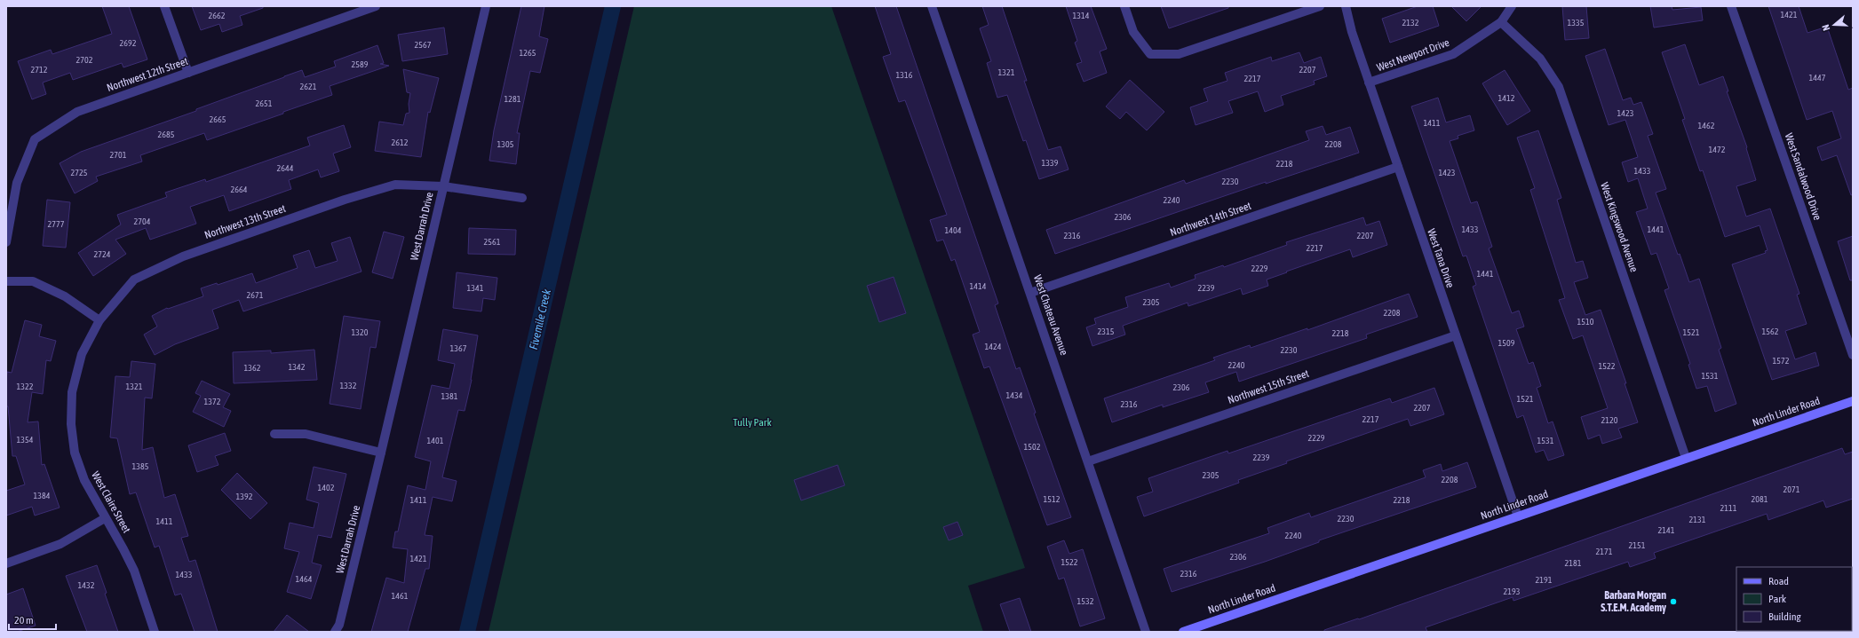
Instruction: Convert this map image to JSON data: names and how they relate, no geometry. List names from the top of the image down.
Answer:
{
  "streets": {
    "main road": ["North Linder Road"],
    "street": [
      "West Newport Drive",
      "Northwest 12th Street",
      "West Sandalwood Drive",
      "Northwest 14th Street",
      "Northwest 13th Street",
      "West Darrah Drive",
      "West Kingswood Avenue",
      "West Tana Drive",
      "West Chateau Avenue",
      "Northwest 15th Street",
      "West Claire Street"
    ]
  },
  "crossings": [
    ["West Newport Drive", "West Kingswood Avenue"],
    ["West Newport Drive", "West Tana Drive"],
    ["Northwest 14th Street", "West Tana Drive"],
    ["Northwest 14th Street", "West Chateau Avenue"],
    ["Northwest 13th Street", "West Darrah Drive"],
    ["Northwest 13th Street", "West Claire Street"],
    ["West Kingswood Avenue", "North Linder Road"],
    ["West Tana Drive", "Northwest 15th Street"],
    ["West Tana Drive", "North Linder Road"],
    ["West Chateau Avenue", "Northwest 15th Street"]
  ],
  "water": ["Fivemile Creek"],
  "parks": ["Tully Park"],
  "places": ["Barbara Morgan S.T.E.M. Academy"],
  "house_numbers": [
    "1421",
    "2662",
    "1314",
    "2132",
    "1335",
    "2692",
    "2567",
    "1265",
    "2702",
    "2589",
    "2712",
    "2207",
    "1321",
    "1316",
    "1447",
    "2217",
    "2621",
    "1412",
    "1281",
    "2651",
    "1423",
    "2665",
    "1411",
    "1462",
    "2685",
    "2612",
    "1305",
    "2208",
    "1472",
    "2701",
    "1339",
    "2218",
    "2644",
    "1433",
    "2725",
    "1423",
    "2230",
    "2664",
    "2240",
    "2306",
    "2704",
    "2777",
    "1433",
    "1441",
    "1404",
    "2316",
    "2207",
    "2561",
    "2217",
    "2724",
    "2229",
    "1441",
    "1414",
    "1341",
    "2239",
    "2671",
    "2305",
    "2208",
    "1510",
    "2315",
    "1562",
    "1320",
    "1521",
    "2218",
    "1509",
    "1424",
    "1367",
    "2230",
    "1572",
    "2240",
    "1522",
    "1342",
    "1362",
    "1531",
    "1332",
    "1322",
    "1321",
    "2306",
    "1434",
    "1381",
    "1521",
    "1372",
    "2316",
    "2207",
    "2217",
    "2120",
    "2229",
    "1354",
    "1401",
    "1531",
    "1502",
    "2239",
    "1385",
    "2305",
    "2208",
    "1402",
    "2071",
    "1384",
    "1392",
    "1512",
    "2081",
    "1411",
    "2218",
    "2111",
    "2230",
    "2131",
    "1411",
    "2141",
    "2240",
    "2151",
    "2171",
    "2306",
    "1421",
    "1522",
    "2181",
    "2316",
    "1433",
    "1464",
    "2191",
    "1432",
    "2193",
    "1461",
    "1532"
  ],
  "legend": ["Road", "Park", "Building"],
  "scale_bar": "20 m",
  "north": "left"
}
